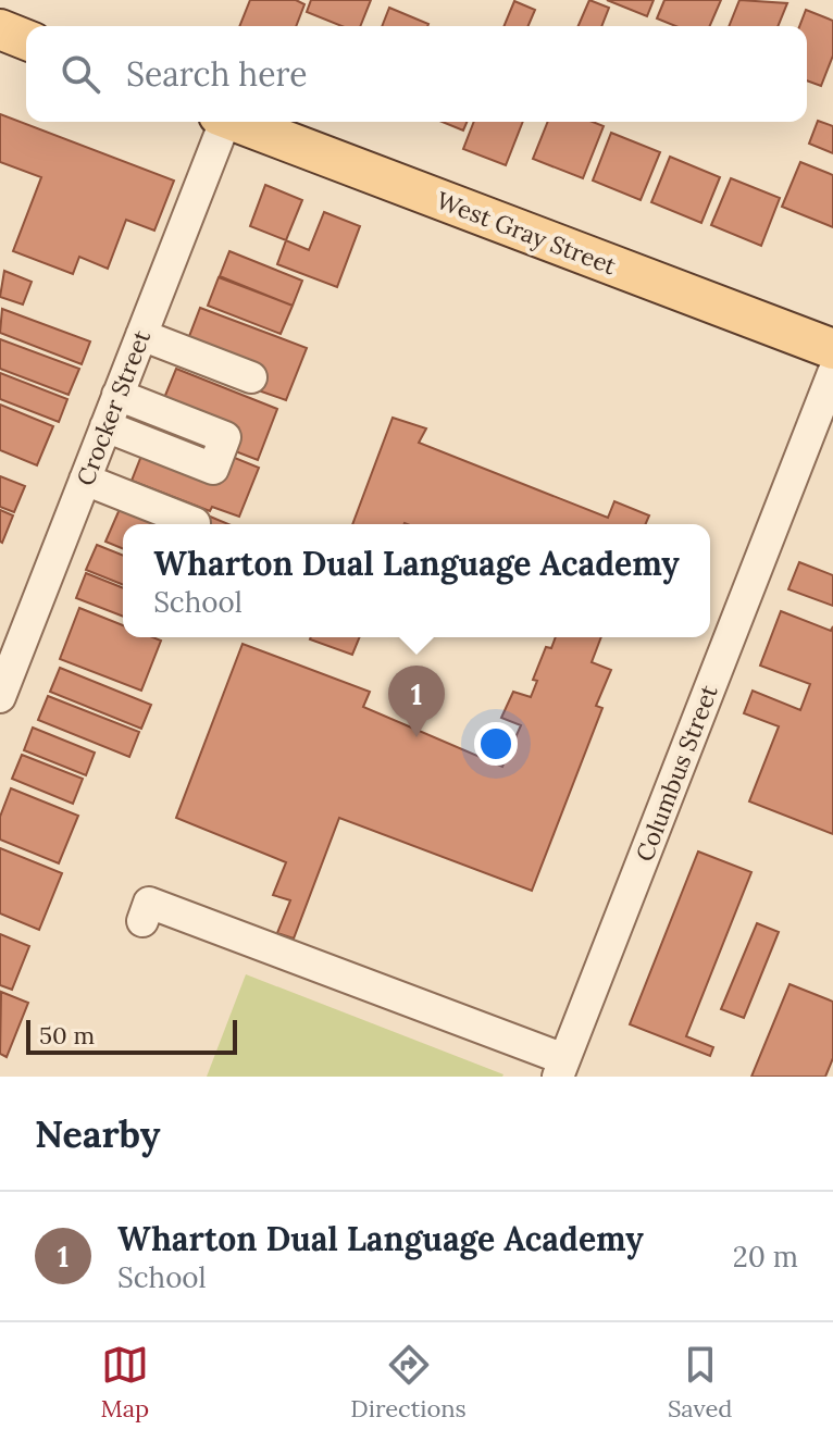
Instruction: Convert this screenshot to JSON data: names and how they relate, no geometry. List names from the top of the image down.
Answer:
{
  "streets": {
    "main road": ["West Gray Street"],
    "street": ["Crocker Street", "Columbus Street"]
  },
  "scale_bar": "50 m",
  "page": {
    "search": "Search here",
    "popup": ["Wharton Dual Language Academy", "School"],
    "pins": "1",
    "scale": "50 m",
    "heading": "Nearby",
    "list": [
      {
        "mark": "1",
        "name": "Wharton Dual Language Academy",
        "note": "School",
        "value": "20 m"
      }
    ],
    "nav": ["Map", "Directions", "Saved"]
  }
}
